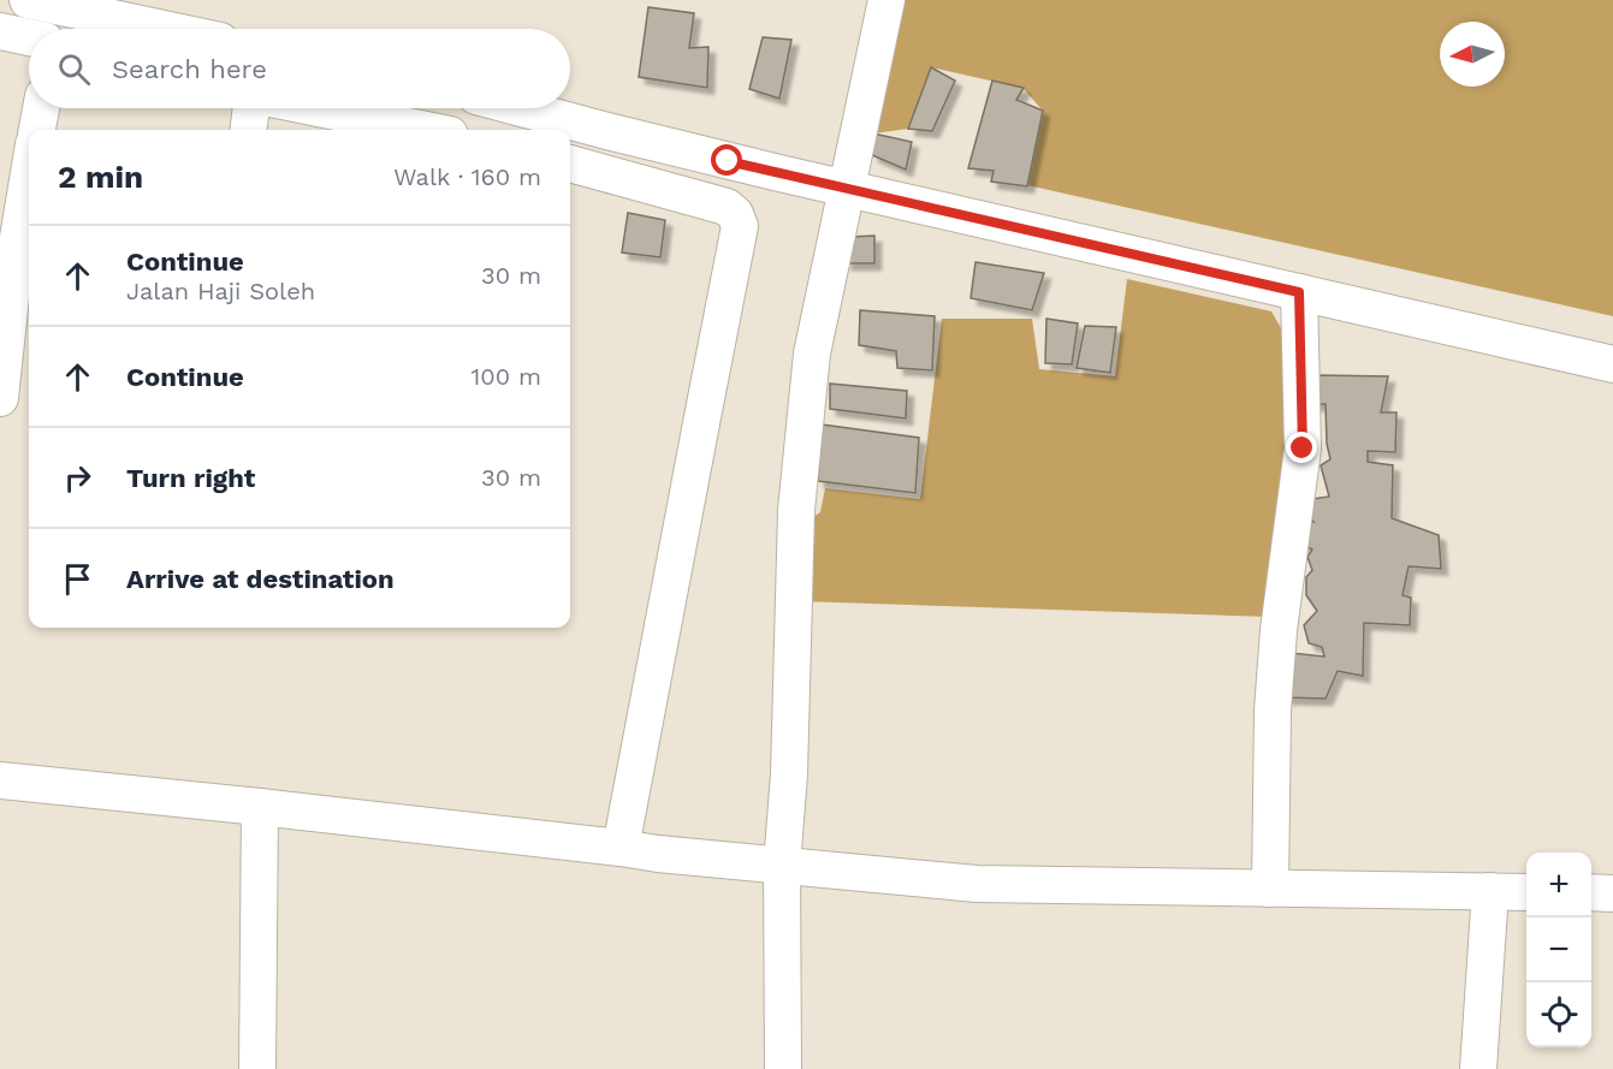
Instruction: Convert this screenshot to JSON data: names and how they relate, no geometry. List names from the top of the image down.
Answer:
{
  "north": "left",
  "page": {
    "search": "Search here",
    "heading": ["2 min", "Walk · 160 m"],
    "list": [
      ["Continue", "Jalan Haji Soleh", "30 m"],
      ["Continue", "100 m"],
      ["Turn right", "30 m"],
      "Arrive at destination"
    ],
    "map_buttons": ["+", "−"]
  }
}
